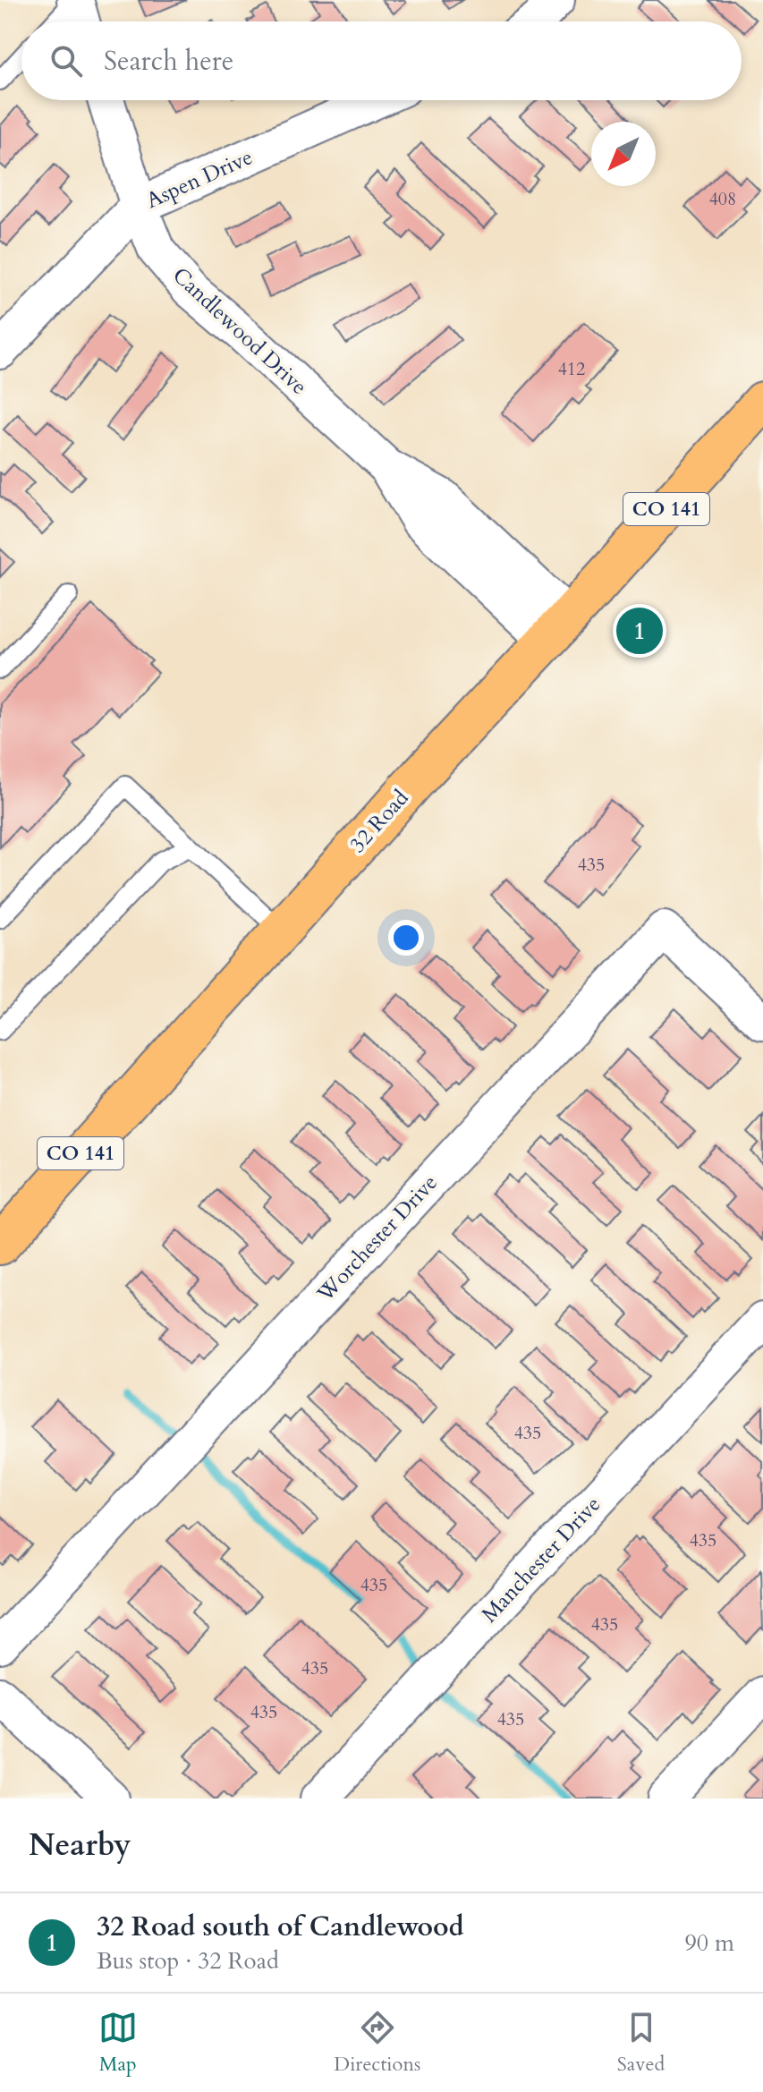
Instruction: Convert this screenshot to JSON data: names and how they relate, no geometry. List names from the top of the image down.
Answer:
{
  "streets": {
    "main road": ["CO 141", "32 Road"],
    "street": [
      "Aspen Drive",
      "Candlewood Drive",
      "Worchester Drive",
      "Manchester Drive"
    ]
  },
  "crossings": [
    ["Aspen Drive", "Candlewood Drive"],
    ["Candlewood Drive", "32 Road"]
  ],
  "house_numbers": [
    "408",
    "412",
    "435",
    "435",
    "435",
    "435",
    "435",
    "435",
    "435",
    "435"
  ],
  "north": "bottom left",
  "page": {
    "search": "Search here",
    "pins": "1",
    "heading": "Nearby",
    "list": [
      {
        "mark": "1",
        "name": "32 Road south of Candlewood",
        "note": "Bus stop · 32 Road",
        "value": "90 m"
      }
    ],
    "nav": ["Map", "Directions", "Saved"]
  }
}
